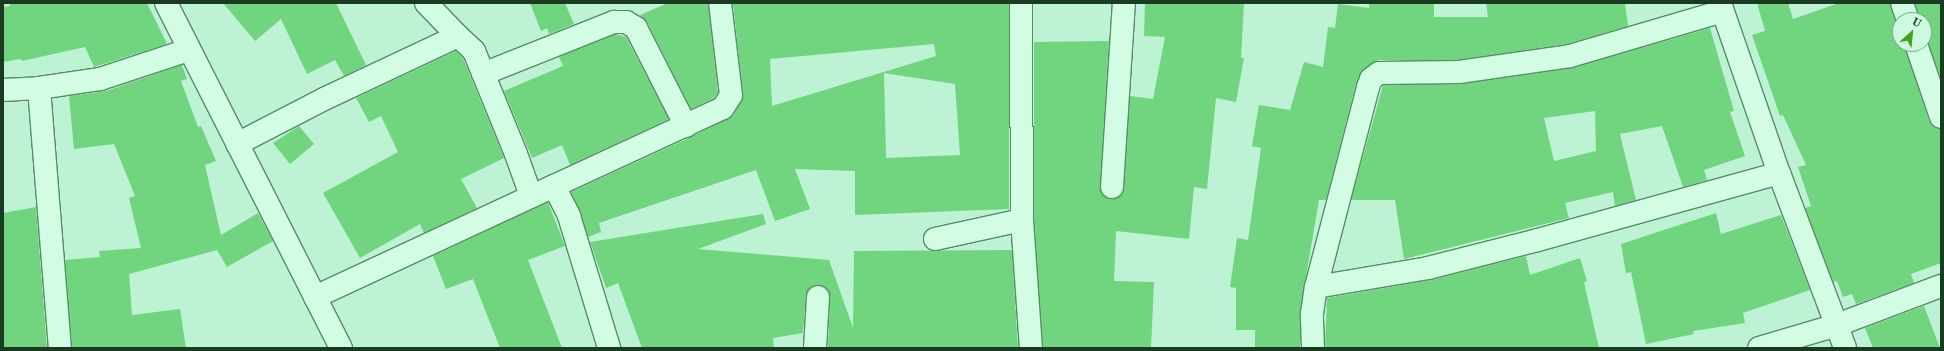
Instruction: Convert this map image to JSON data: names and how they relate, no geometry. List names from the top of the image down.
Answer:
{
  "north": "top right"
}
